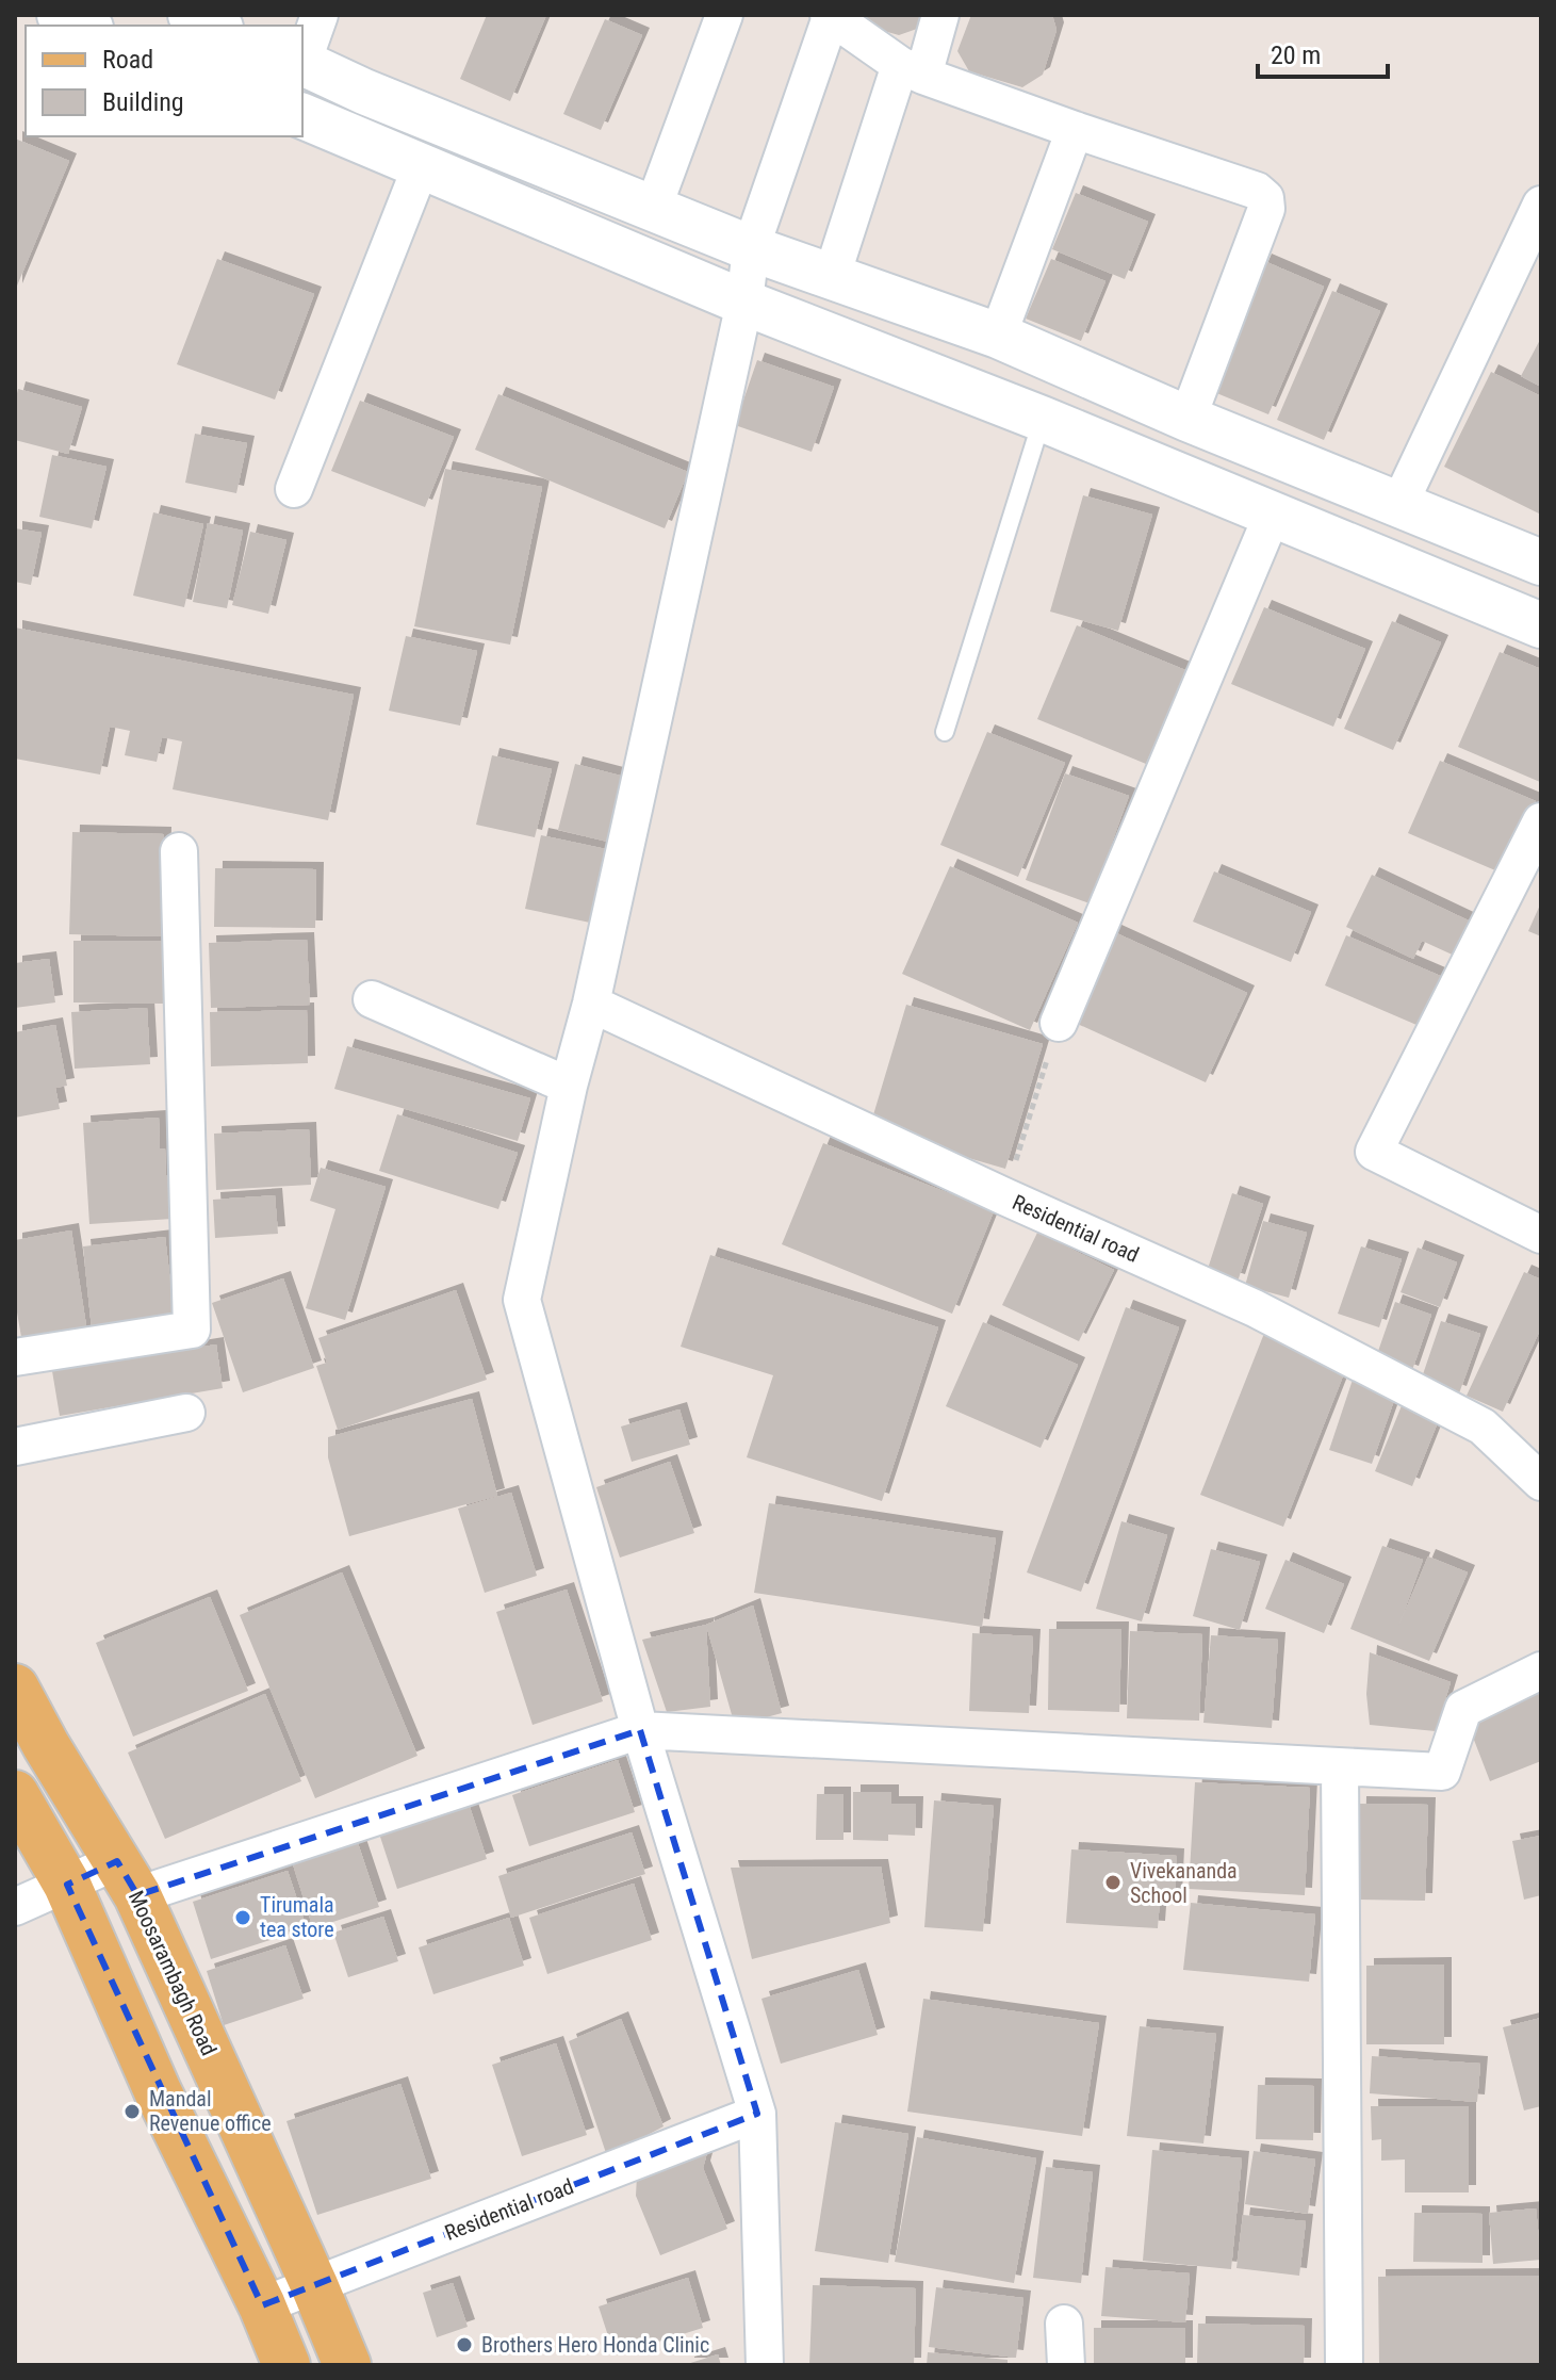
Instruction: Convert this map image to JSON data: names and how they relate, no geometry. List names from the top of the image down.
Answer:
{
  "streets": {
    "main road": ["Moosarambagh Road"],
    "street": ["Residential road"]
  },
  "crossings": [
    ["Residential road", "Moosarambagh Road"]
  ],
  "places": [
    "Vivekananda School",
    "Tirumala tea store",
    "Mandal Revenue office",
    "Brothers Hero Honda Clinic"
  ],
  "legend": ["Road", "Building"],
  "scale_bar": "20 m"
}
